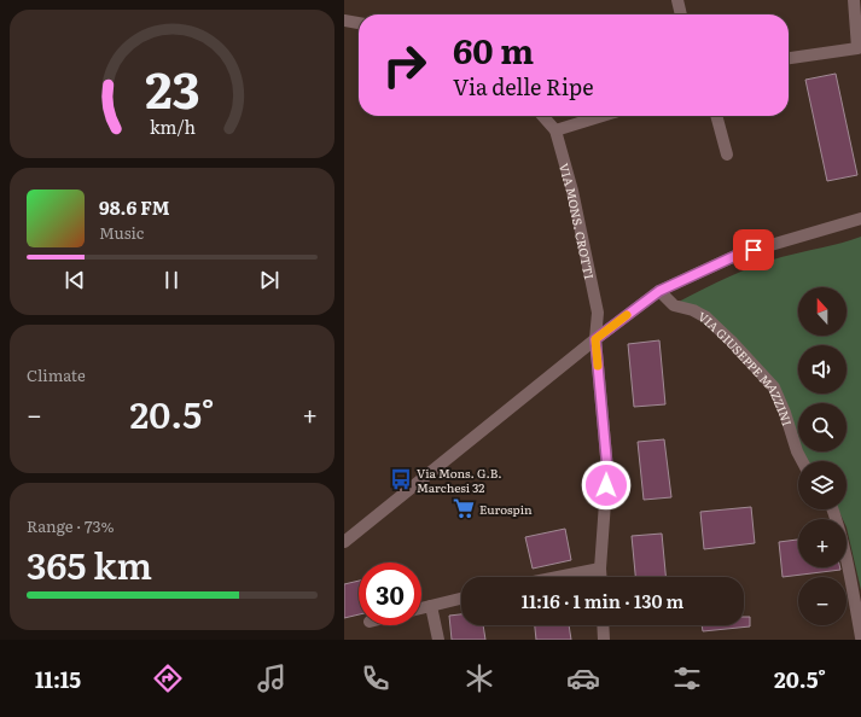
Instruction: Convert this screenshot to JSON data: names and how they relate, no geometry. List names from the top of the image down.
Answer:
{
  "streets": {
    "street": ["VIA MONS. CROTTI", "VIA GIUSEPPE MAZZINI"]
  },
  "places": {
    "bus stop": ["Via Mons. G.B. Marchesi 32"],
    "supermarket": ["Eurospin"]
  },
  "north": "top",
  "page": {
    "turn": ["60 m", "Via delle Ripe"],
    "song": ["98.6 FM", "Music"],
    "map_buttons": ["+", "−"],
    "tile": [
      "Climate",
      ["Range · 73%", "365 km"]
    ],
    "heat": ["−", "20.5°", "+"],
    "limit": "30",
    "trip": "11:16 · 1 min · 130 m",
    "tabs": ["11:15", "20.5°"],
    "gauge": ["23", "km/h"]
  }
}
